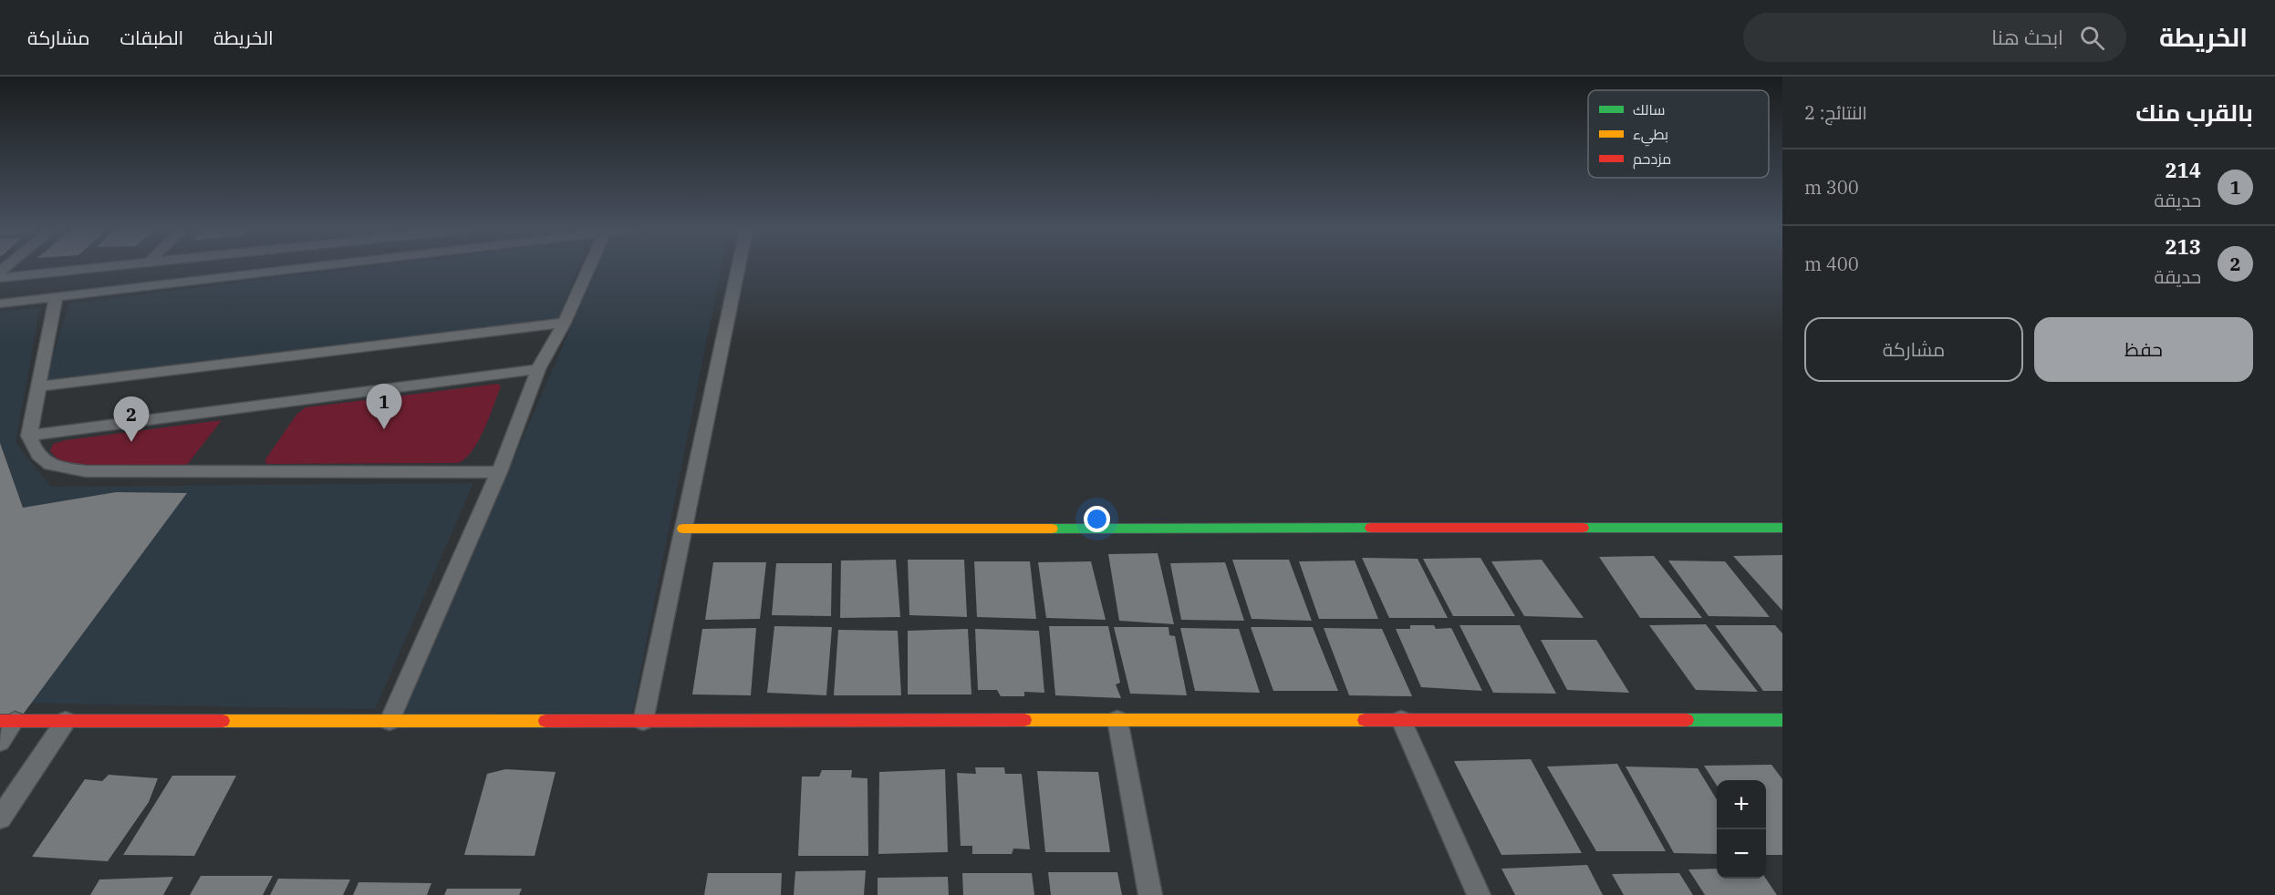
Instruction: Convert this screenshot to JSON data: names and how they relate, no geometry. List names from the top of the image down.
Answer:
{
  "legend": ["سالك", "بطيء", "مزدحم"],
  "page": {
    "header": "الخريطة",
    "search": "ابحث هنا",
    "nav": ["الخريطة", "الطبقات", "مشاركة"],
    "heading": ["بالقرب منك", "النتائج: 2"],
    "list": [
      {
        "mark": "1",
        "name": "214",
        "note": "حديقة",
        "value": "300 m"
      },
      {
        "mark": "2",
        "name": "213",
        "note": "حديقة",
        "value": "400 m"
      }
    ],
    "buttons": ["حفظ", "مشاركة"],
    "pins": ["1", "2"],
    "map_buttons": ["+", "−"]
  }
}
